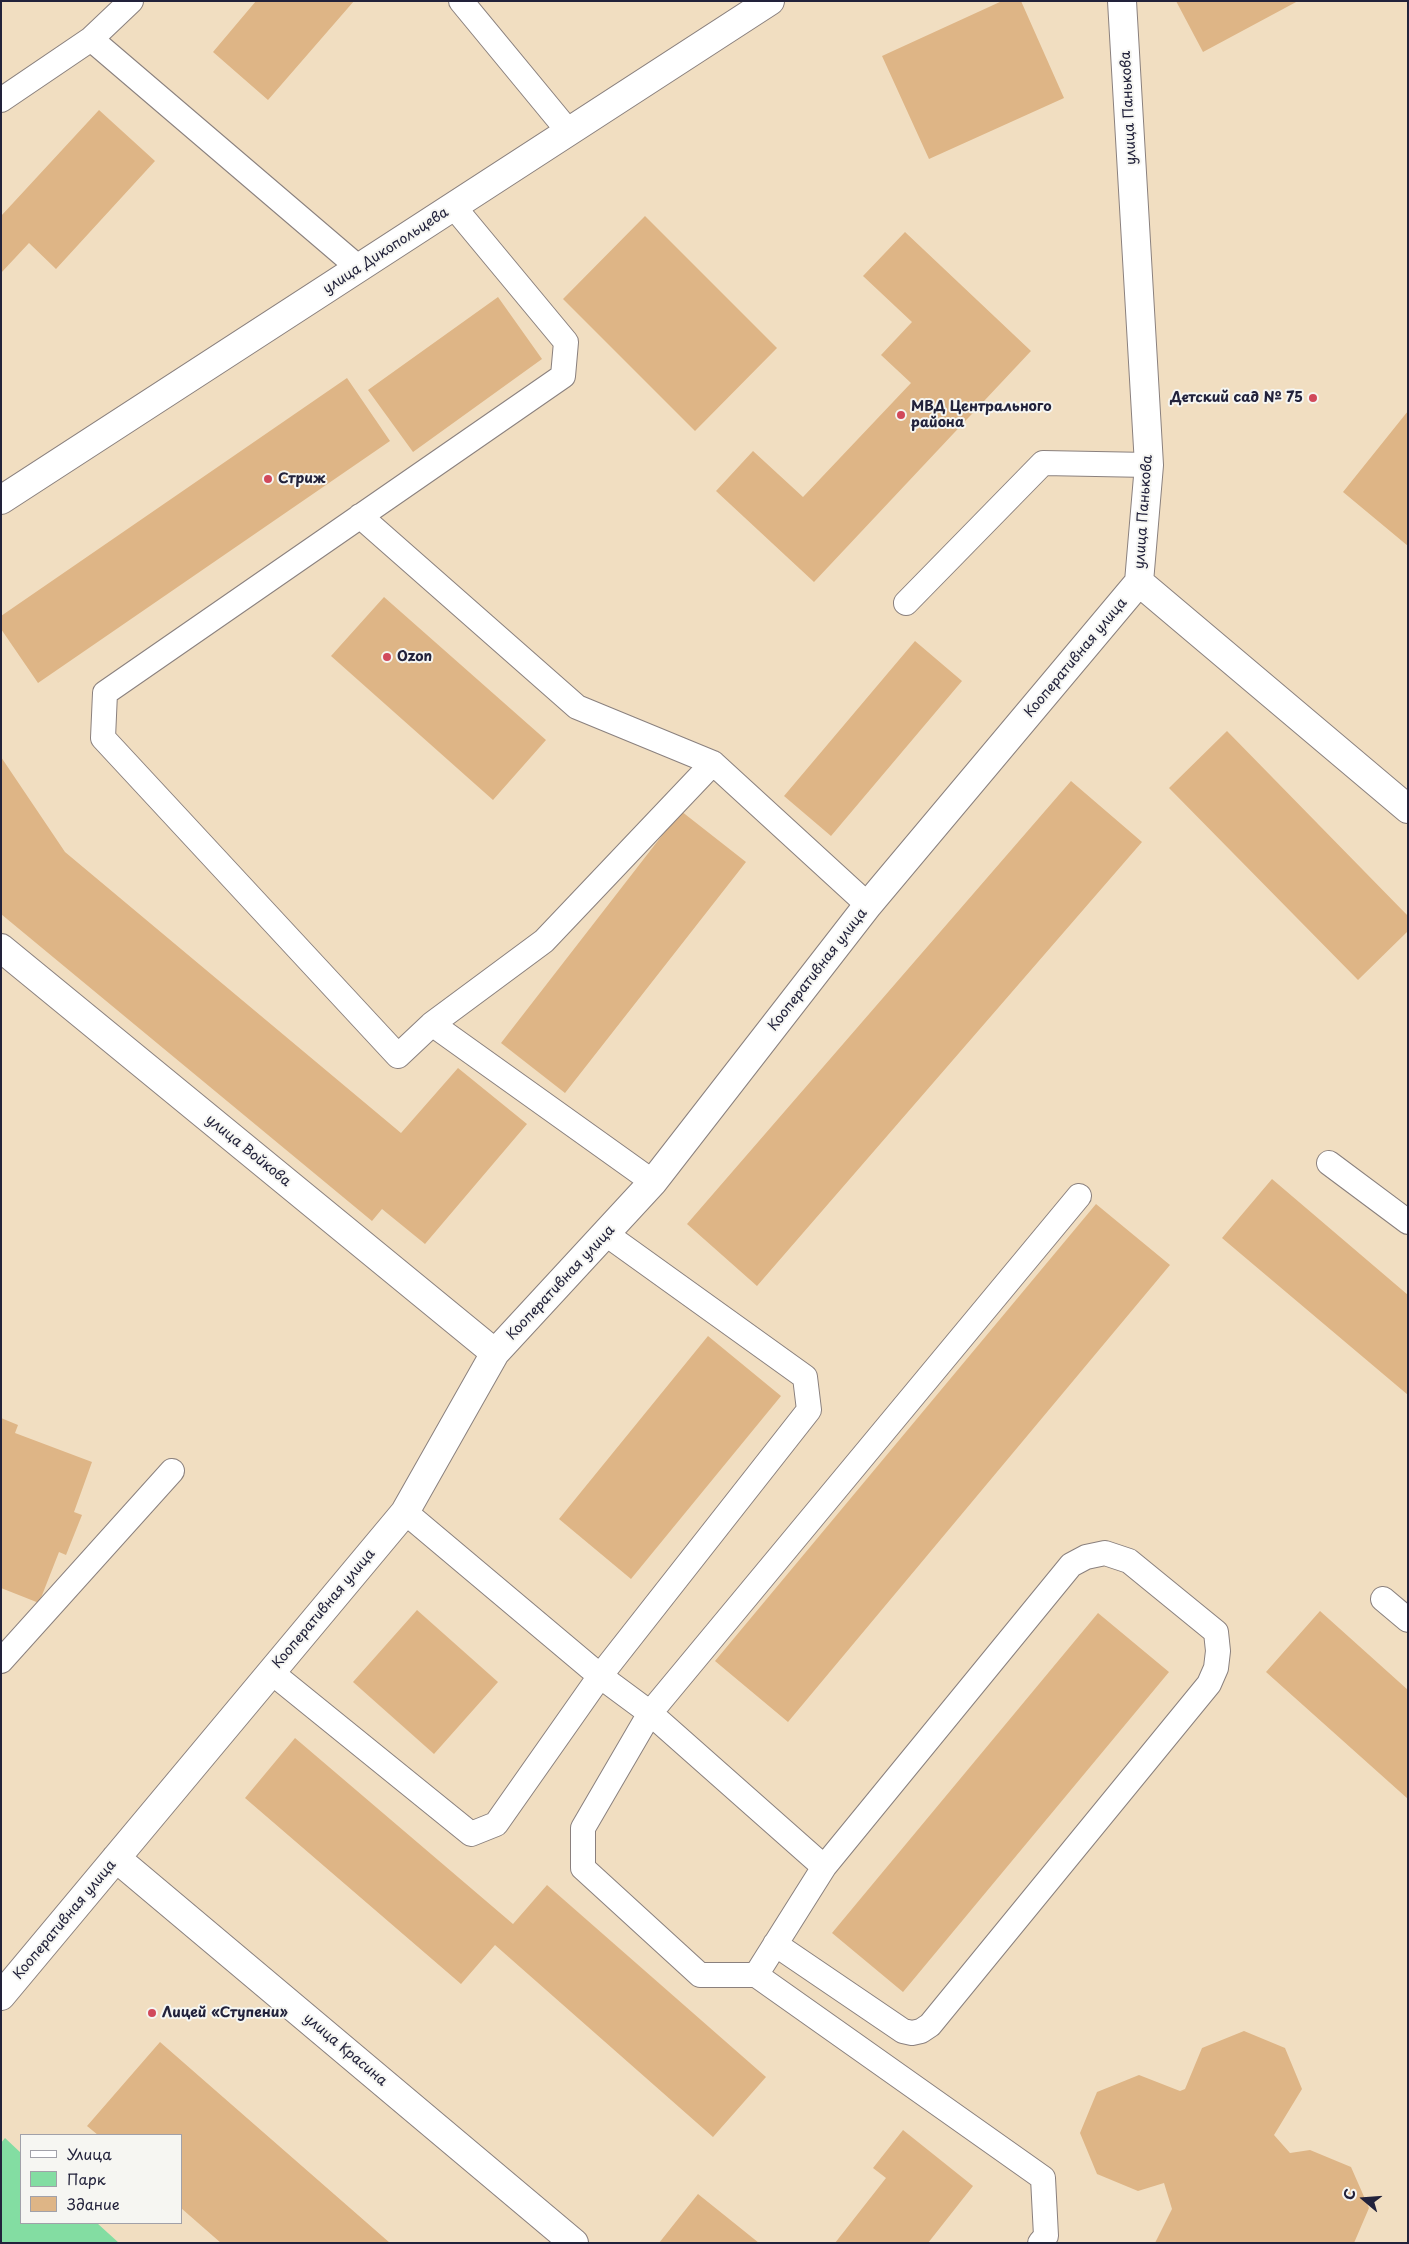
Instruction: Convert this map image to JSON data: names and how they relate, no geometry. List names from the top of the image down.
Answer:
{
  "streets": {
    "street": [
      "улица Панькова",
      "улица Дикопольцева",
      "Кооперативная улица",
      "улица Войкова",
      "улица Красина"
    ]
  },
  "crossings": [
    ["улица Панькова", "Кооперативная улица"],
    ["Кооперативная улица", "улица Войкова"],
    ["Кооперативная улица", "улица Красина"]
  ],
  "places": [
    "Детский сад № 75",
    "МВД Центрального района",
    "Стриж",
    "Ozon",
    "Лицей «Ступени»"
  ],
  "legend": ["Улица", "Парк", "Здание"],
  "north": "left"
}
